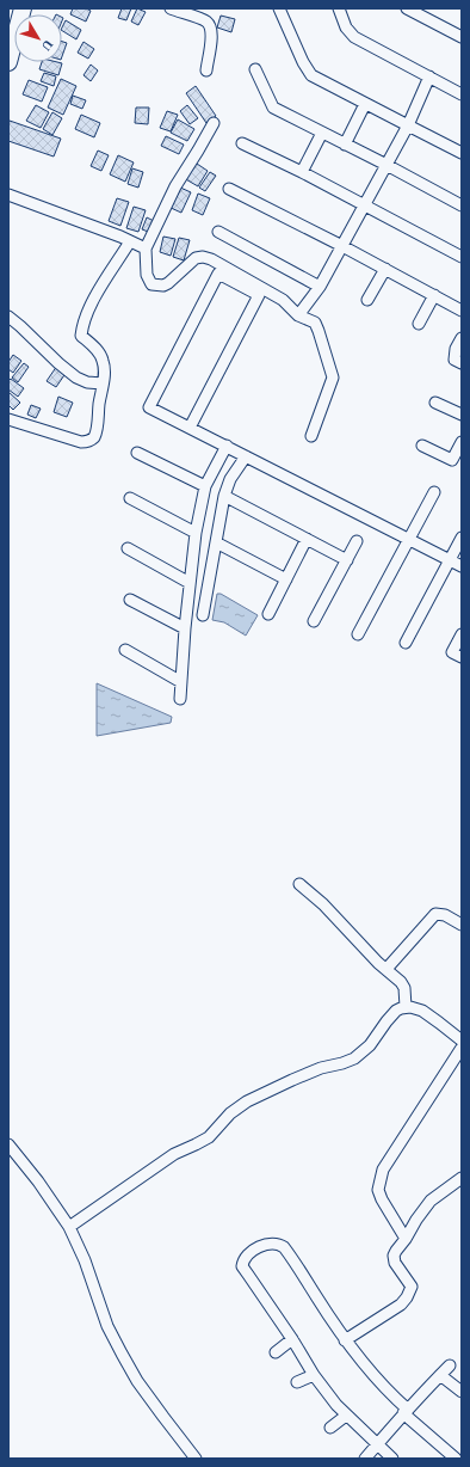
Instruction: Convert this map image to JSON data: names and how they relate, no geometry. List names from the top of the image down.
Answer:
{
  "north": "bottom right"
}
